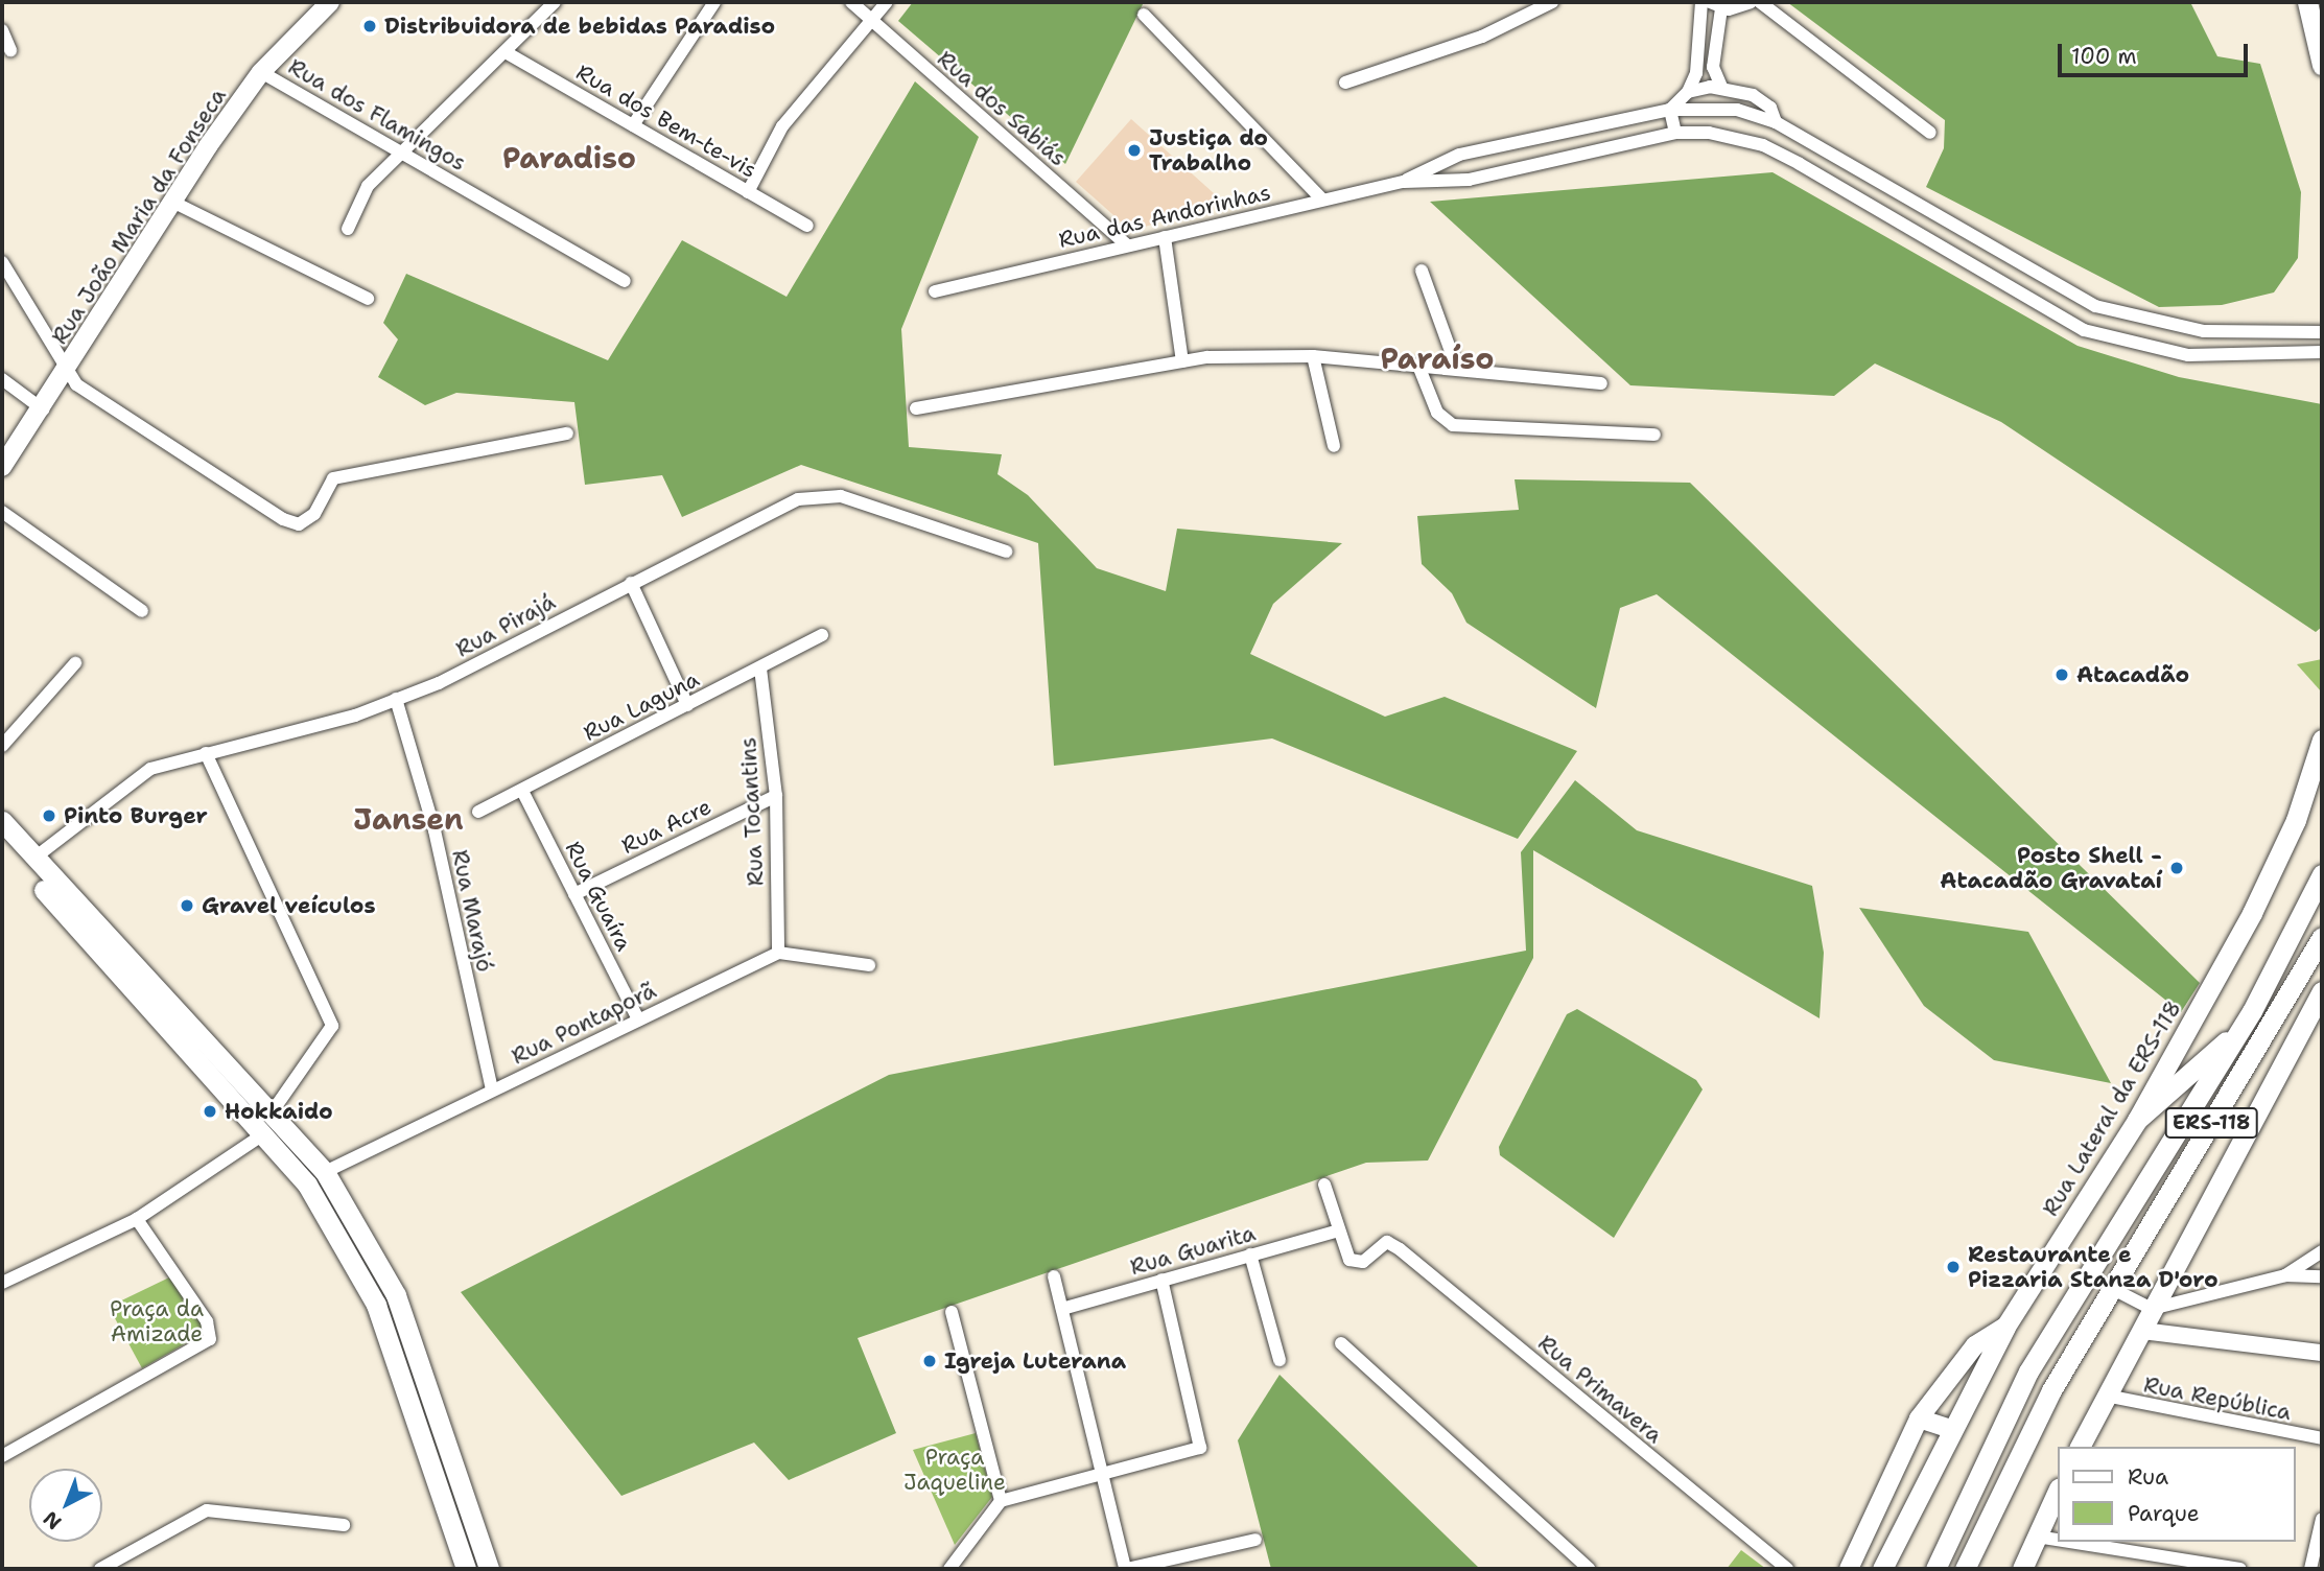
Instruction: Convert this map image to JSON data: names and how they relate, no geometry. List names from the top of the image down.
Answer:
{
  "streets": {
    "main road": ["Rua João Maria da Fonseca", "Rua Lateral da ERS-118", "ERS-118"],
    "street": [
      "Rua dos Sabiás",
      "Rua dos Flamingos",
      "Rua dos Bem-te-vis",
      "Rua das Andorinhas",
      "Rua Pirajá",
      "Rua Laguna",
      "Rua Tocantins",
      "Rua Acre",
      "Rua Guaíra",
      "Rua Marajó",
      "Rua Pontaporã",
      "Rua Guarita",
      "Rua Primavera",
      "Rua República"
    ]
  },
  "crossings": [
    ["Rua dos Sabiás", "Rua das Andorinhas"],
    ["Rua dos Flamingos", "Rua João Maria da Fonseca"],
    ["Rua Pirajá", "Rua Marajó"],
    ["Rua Laguna", "Rua Tocantins"],
    ["Rua Laguna", "Rua Guaíra"],
    ["Rua Tocantins", "Rua Acre"],
    ["Rua Tocantins", "Rua Pontaporã"],
    ["Rua Acre", "Rua Guaíra"],
    ["Rua Guaíra", "Rua Pontaporã"],
    ["Rua Marajó", "Rua Pontaporã"],
    ["Rua Guarita", "Rua Primavera"]
  ],
  "districts": ["Paradiso", "Paraíso", "Jansen"],
  "parks": ["Praça da Amizade", "Praça Jaqueline"],
  "places": [
    "Distribuidora de bebidas Paradiso",
    "Justiça do Trabalho",
    "Atacadão",
    "Pinto Burger",
    "Posto Shell - Atacadão Gravataí",
    "Gravel veículos",
    "Hokkaido",
    "Restaurante e Pizzaria Stanza D'oro",
    "Igreja Luterana"
  ],
  "legend": ["Rua", "Parque"],
  "scale_bar": "100 m",
  "north": "bottom left"
}
